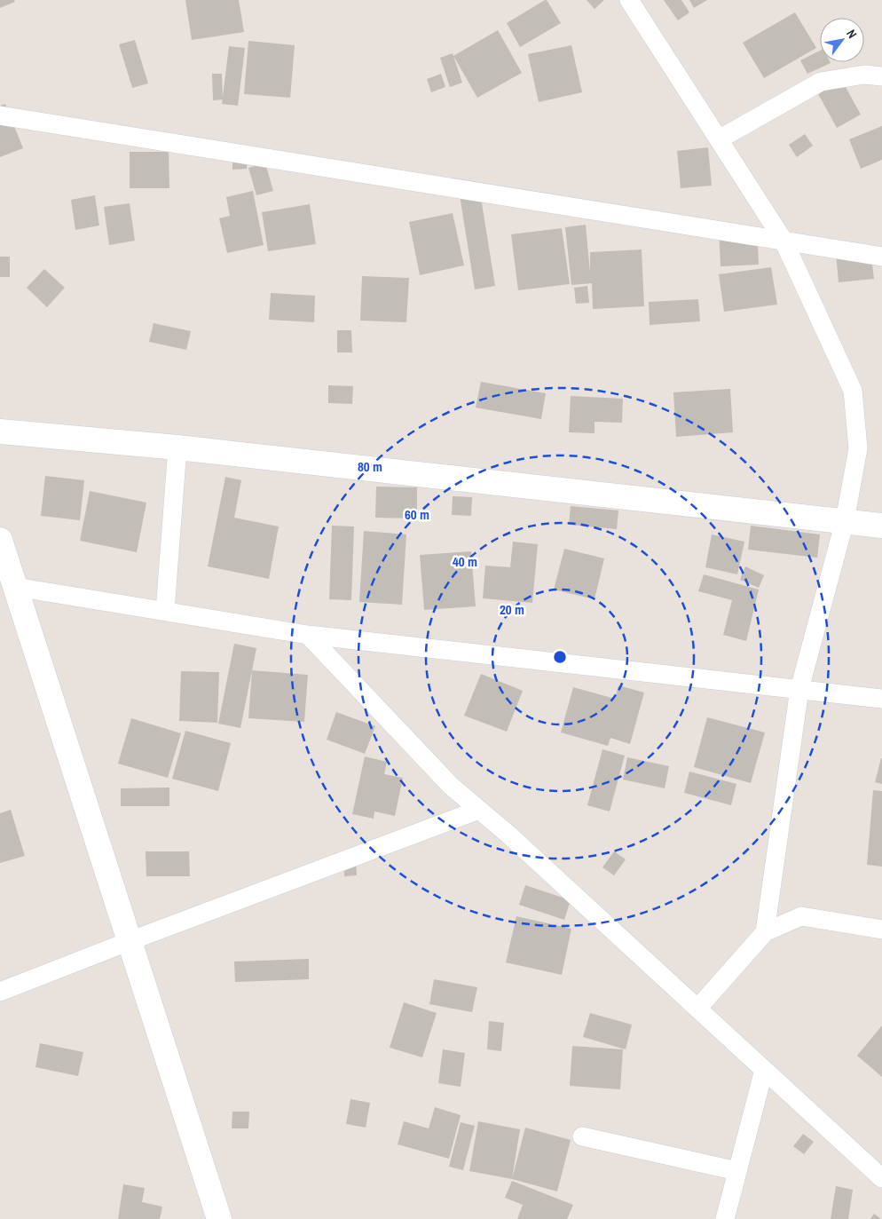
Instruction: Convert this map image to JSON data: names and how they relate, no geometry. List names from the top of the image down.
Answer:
{
  "north": "top right",
  "rings": [
    "80 m",
    "60 m",
    "40 m",
    "20 m"
  ]
}
